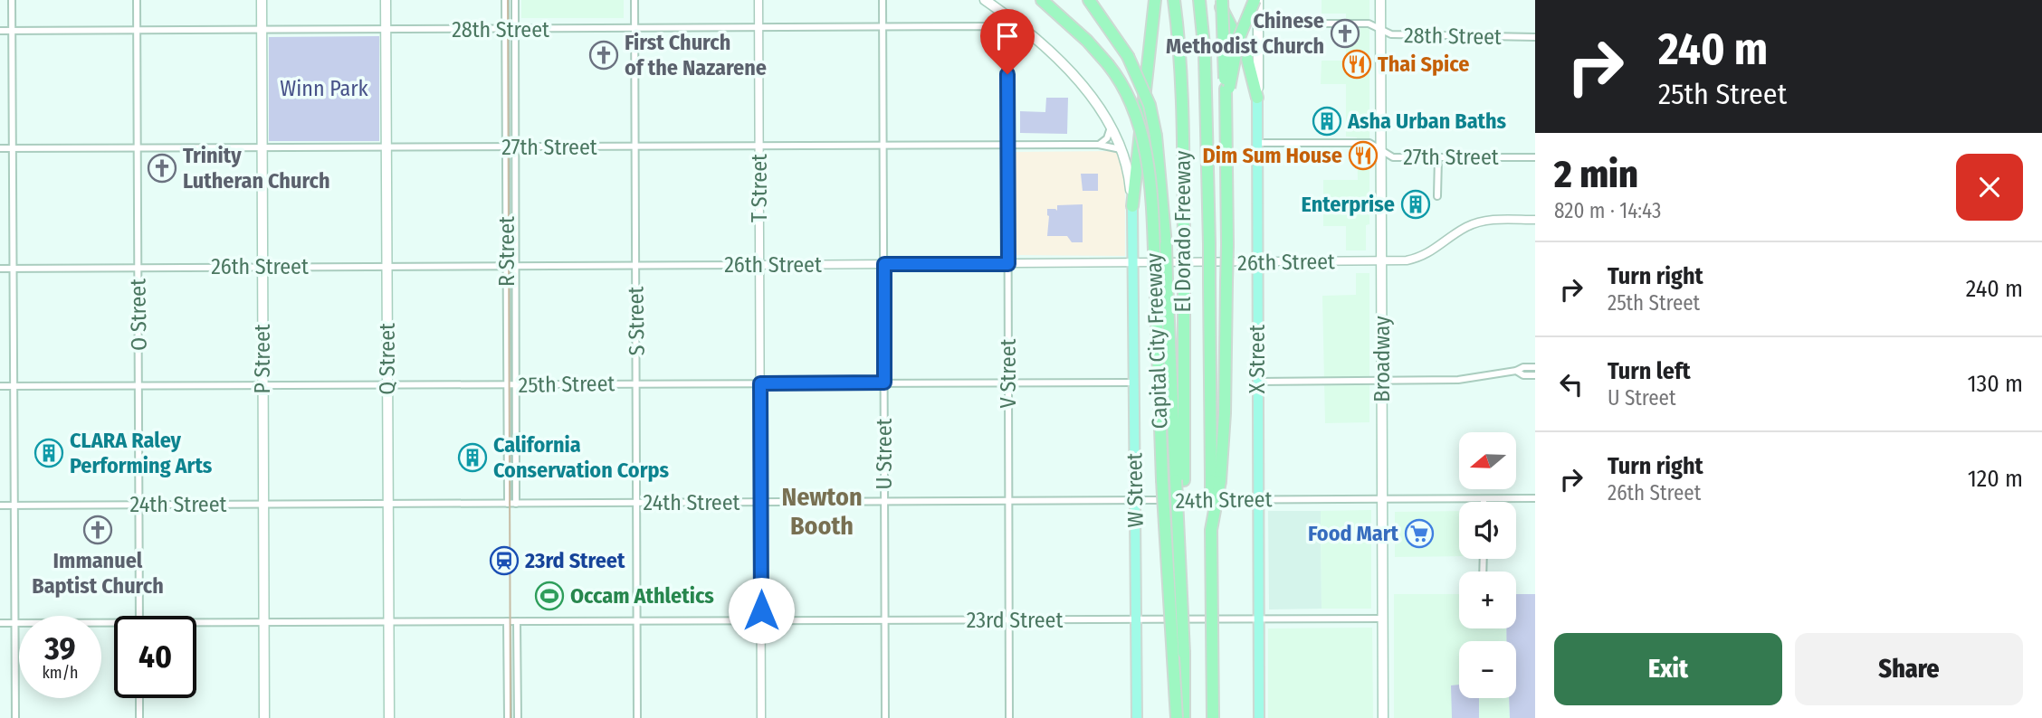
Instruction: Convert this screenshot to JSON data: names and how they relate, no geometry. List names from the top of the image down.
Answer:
{
  "streets": {
    "highway": ["El Dorado Freeway", "Capital City Freeway"],
    "main road": [
      "P Street",
      "Q Street",
      "X Street",
      "Broadway",
      "W Street"
    ],
    "street": [
      "28th Street",
      "27th Street",
      "T Street",
      "R Street",
      "26th Street",
      "O Street",
      "S Street",
      "V Street",
      "25th Street",
      "U Street",
      "24th Street",
      "23rd Street"
    ]
  },
  "crossings": [
    ["28th Street", "T Street"],
    ["28th Street", "R Street"],
    ["28th Street", "O Street"],
    ["28th Street", "S Street"],
    ["28th Street", "P Street"],
    ["28th Street", "Q Street"],
    ["28th Street", "X Street"],
    ["28th Street", "Broadway"],
    ["28th Street", "V Street"],
    ["28th Street", "U Street"],
    ["27th Street", "T Street"],
    ["27th Street", "R Street"],
    ["27th Street", "O Street"],
    ["27th Street", "S Street"],
    ["27th Street", "P Street"],
    ["27th Street", "Q Street"],
    ["27th Street", "X Street"],
    ["27th Street", "Broadway"],
    ["27th Street", "V Street"],
    ["27th Street", "U Street"],
    ["27th Street", "W Street"],
    ["T Street", "26th Street"],
    ["T Street", "25th Street"],
    ["T Street", "24th Street"],
    ["T Street", "23rd Street"],
    ["R Street", "26th Street"],
    ["R Street", "25th Street"],
    ["R Street", "24th Street"],
    ["26th Street", "O Street"],
    ["26th Street", "S Street"],
    ["26th Street", "P Street"],
    ["26th Street", "Q Street"],
    ["26th Street", "X Street"],
    ["26th Street", "Broadway"],
    ["26th Street", "V Street"],
    ["26th Street", "U Street"],
    ["26th Street", "W Street"],
    ["O Street", "25th Street"],
    ["O Street", "24th Street"],
    ["S Street", "25th Street"],
    ["S Street", "24th Street"],
    ["S Street", "23rd Street"],
    ["P Street", "25th Street"],
    ["P Street", "24th Street"],
    ["P Street", "23rd Street"],
    ["Q Street", "25th Street"],
    ["Q Street", "24th Street"],
    ["Q Street", "23rd Street"],
    ["X Street", "24th Street"],
    ["X Street", "23rd Street"],
    ["Broadway", "24th Street"],
    ["Broadway", "23rd Street"],
    ["V Street", "25th Street"],
    ["V Street", "24th Street"],
    ["V Street", "23rd Street"],
    ["25th Street", "U Street"],
    ["25th Street", "W Street"],
    ["U Street", "24th Street"],
    ["U Street", "23rd Street"],
    ["W Street", "24th Street"],
    ["W Street", "23rd Street"]
  ],
  "districts": ["Newton Booth"],
  "parks": ["Winn Park"],
  "places": {
    "church": [
      "Chinese Methodist Church",
      "First Church of the Nazarene",
      "Trinity Lutheran Church",
      "Immanuel Baptist Church"
    ],
    "restaurant": ["Thai Spice", "Dim Sum House"],
    "building": [
      "Asha Urban Baths",
      "Enterprise",
      "CLARA Raley Performing Arts",
      "California Conservation Corps"
    ],
    "supermarket": ["Food Mart"],
    "station": ["23rd Street"],
    "sports": ["Occam Athletics"]
  },
  "north": "left",
  "page": {
    "turn": ["240 m", "25th Street"],
    "heading": ["2 min", "820 m · 14:43"],
    "list": [
      {
        "name": "Turn right",
        "note": "25th Street",
        "value": "240 m"
      },
      {
        "name": "Turn left",
        "note": "U Street",
        "value": "130 m"
      },
      {
        "name": "Turn right",
        "note": "26th Street",
        "value": "120 m"
      }
    ],
    "map_buttons": ["+", "−"],
    "speed": "39 km/h",
    "limit": "40",
    "buttons": ["Exit", "Share"]
  }
}
